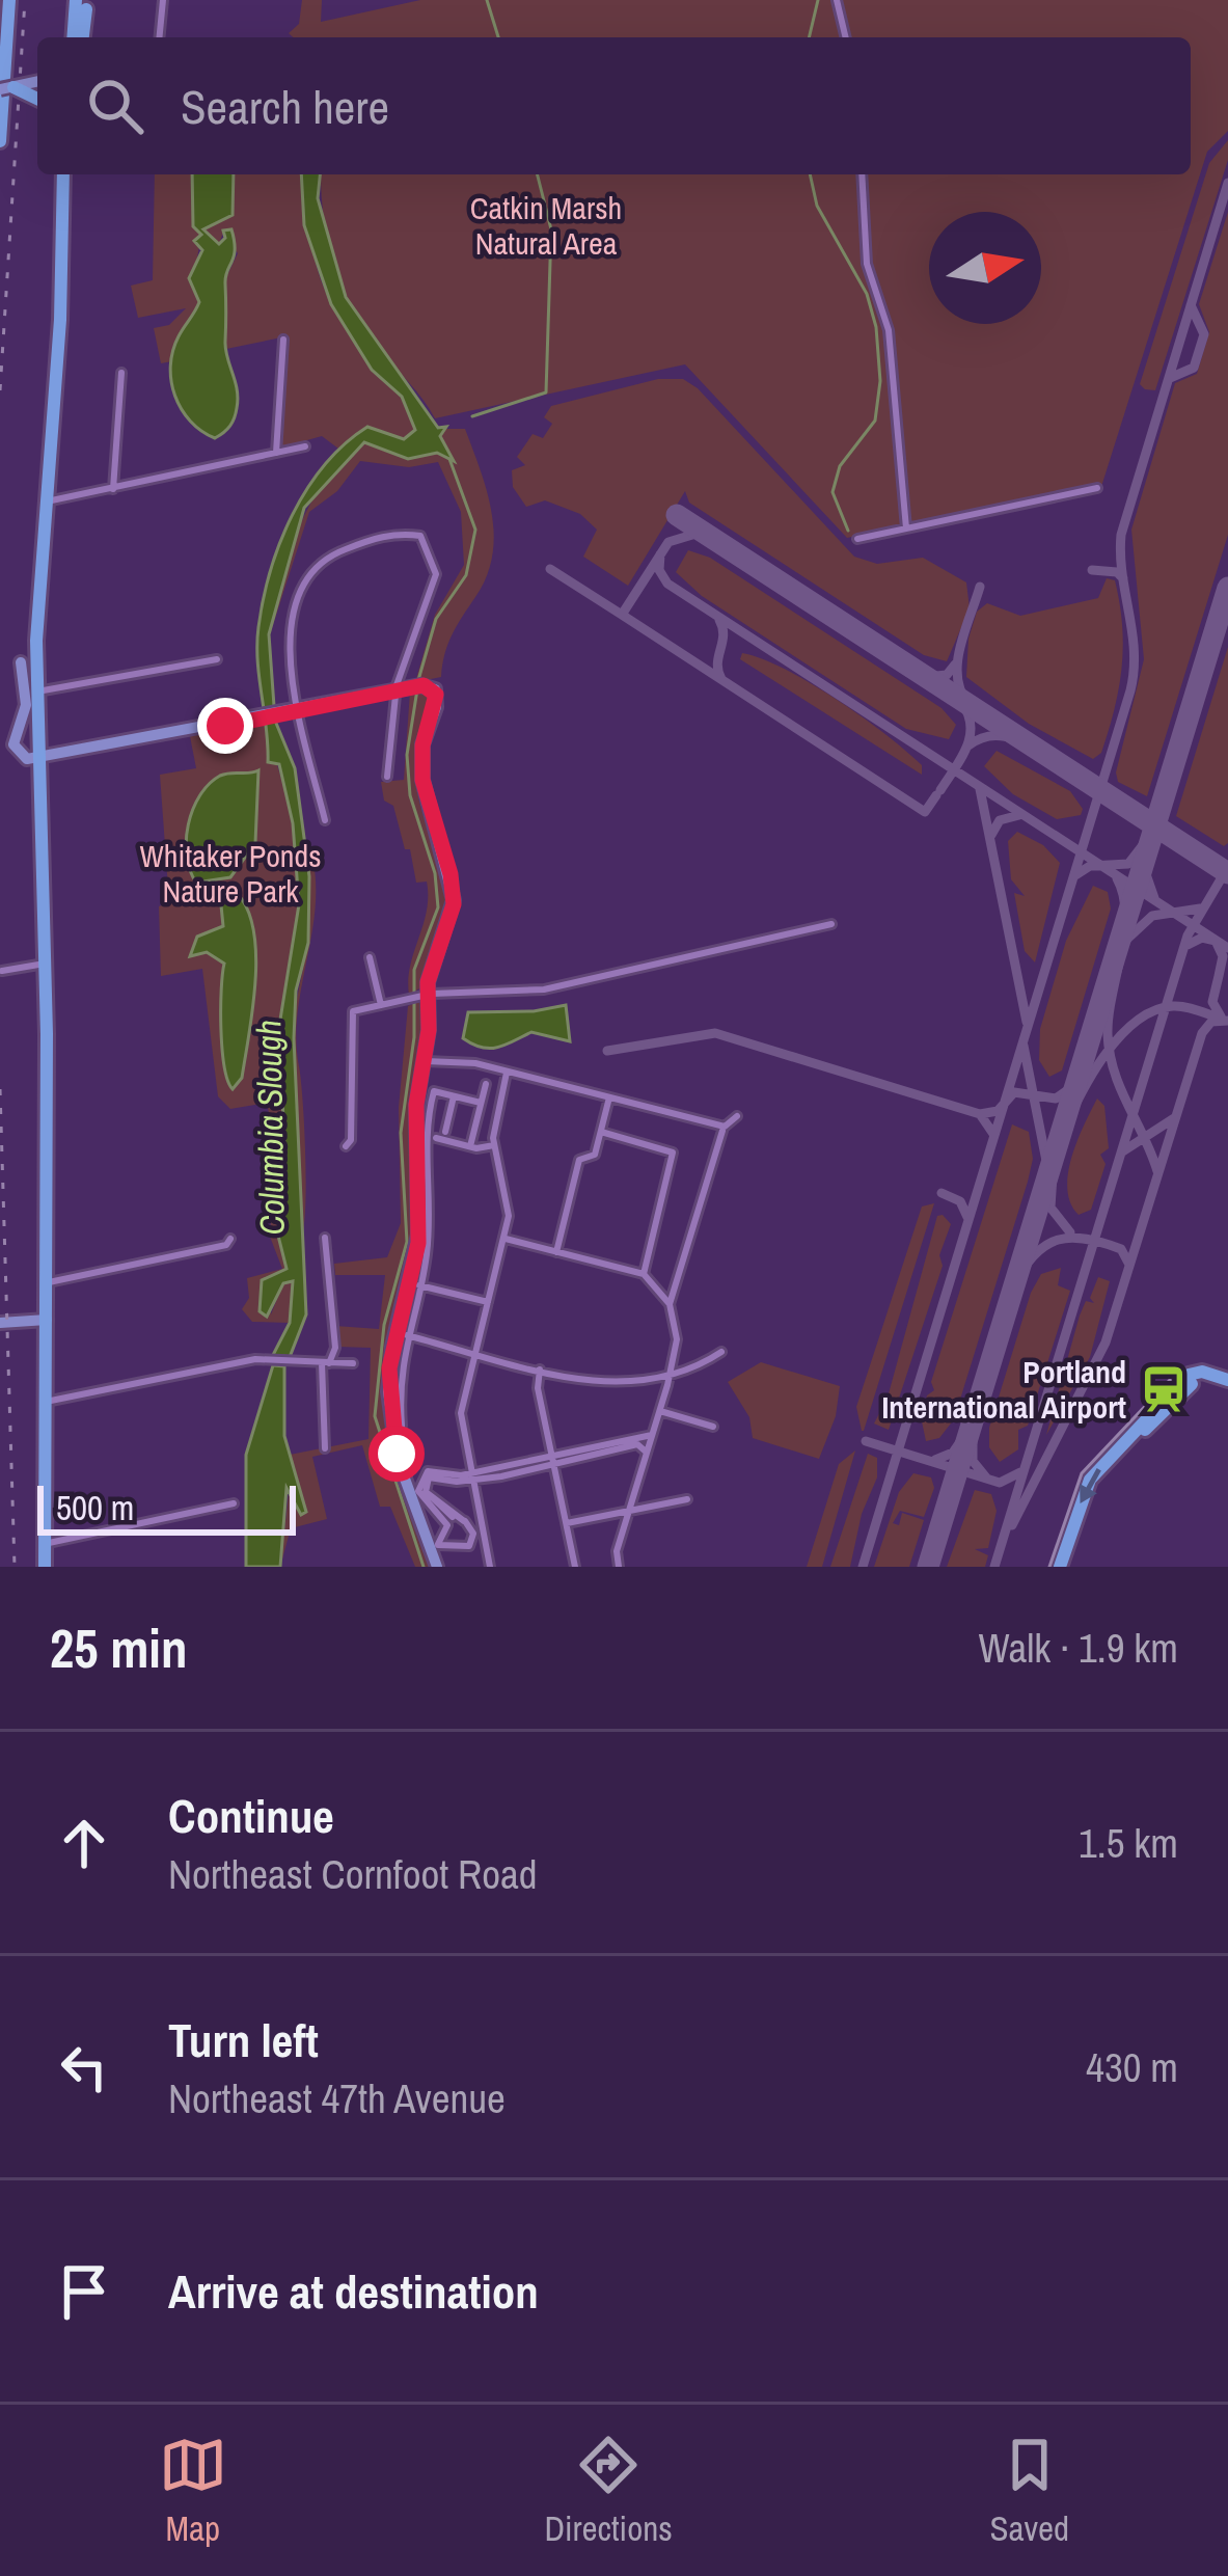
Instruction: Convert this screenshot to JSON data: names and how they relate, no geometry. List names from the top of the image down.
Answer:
{
  "water": ["Columbia Slough"],
  "parks": ["Catkin Marsh Natural Area", "Whitaker Ponds Nature Park"],
  "places": {
    "station": ["Portland International Airport"]
  },
  "scale_bar": "500 m",
  "north": "right",
  "page": {
    "search": "Search here",
    "scale": "500 m",
    "heading": ["25 min", "Walk · 1.9 km"],
    "list": [
      ["Continue", "Northeast Cornfoot Road", "1.5 km"],
      ["Turn left", "Northeast 47th Avenue", "430 m"],
      "Arrive at destination"
    ],
    "nav": ["Map", "Directions", "Saved"]
  }
}
